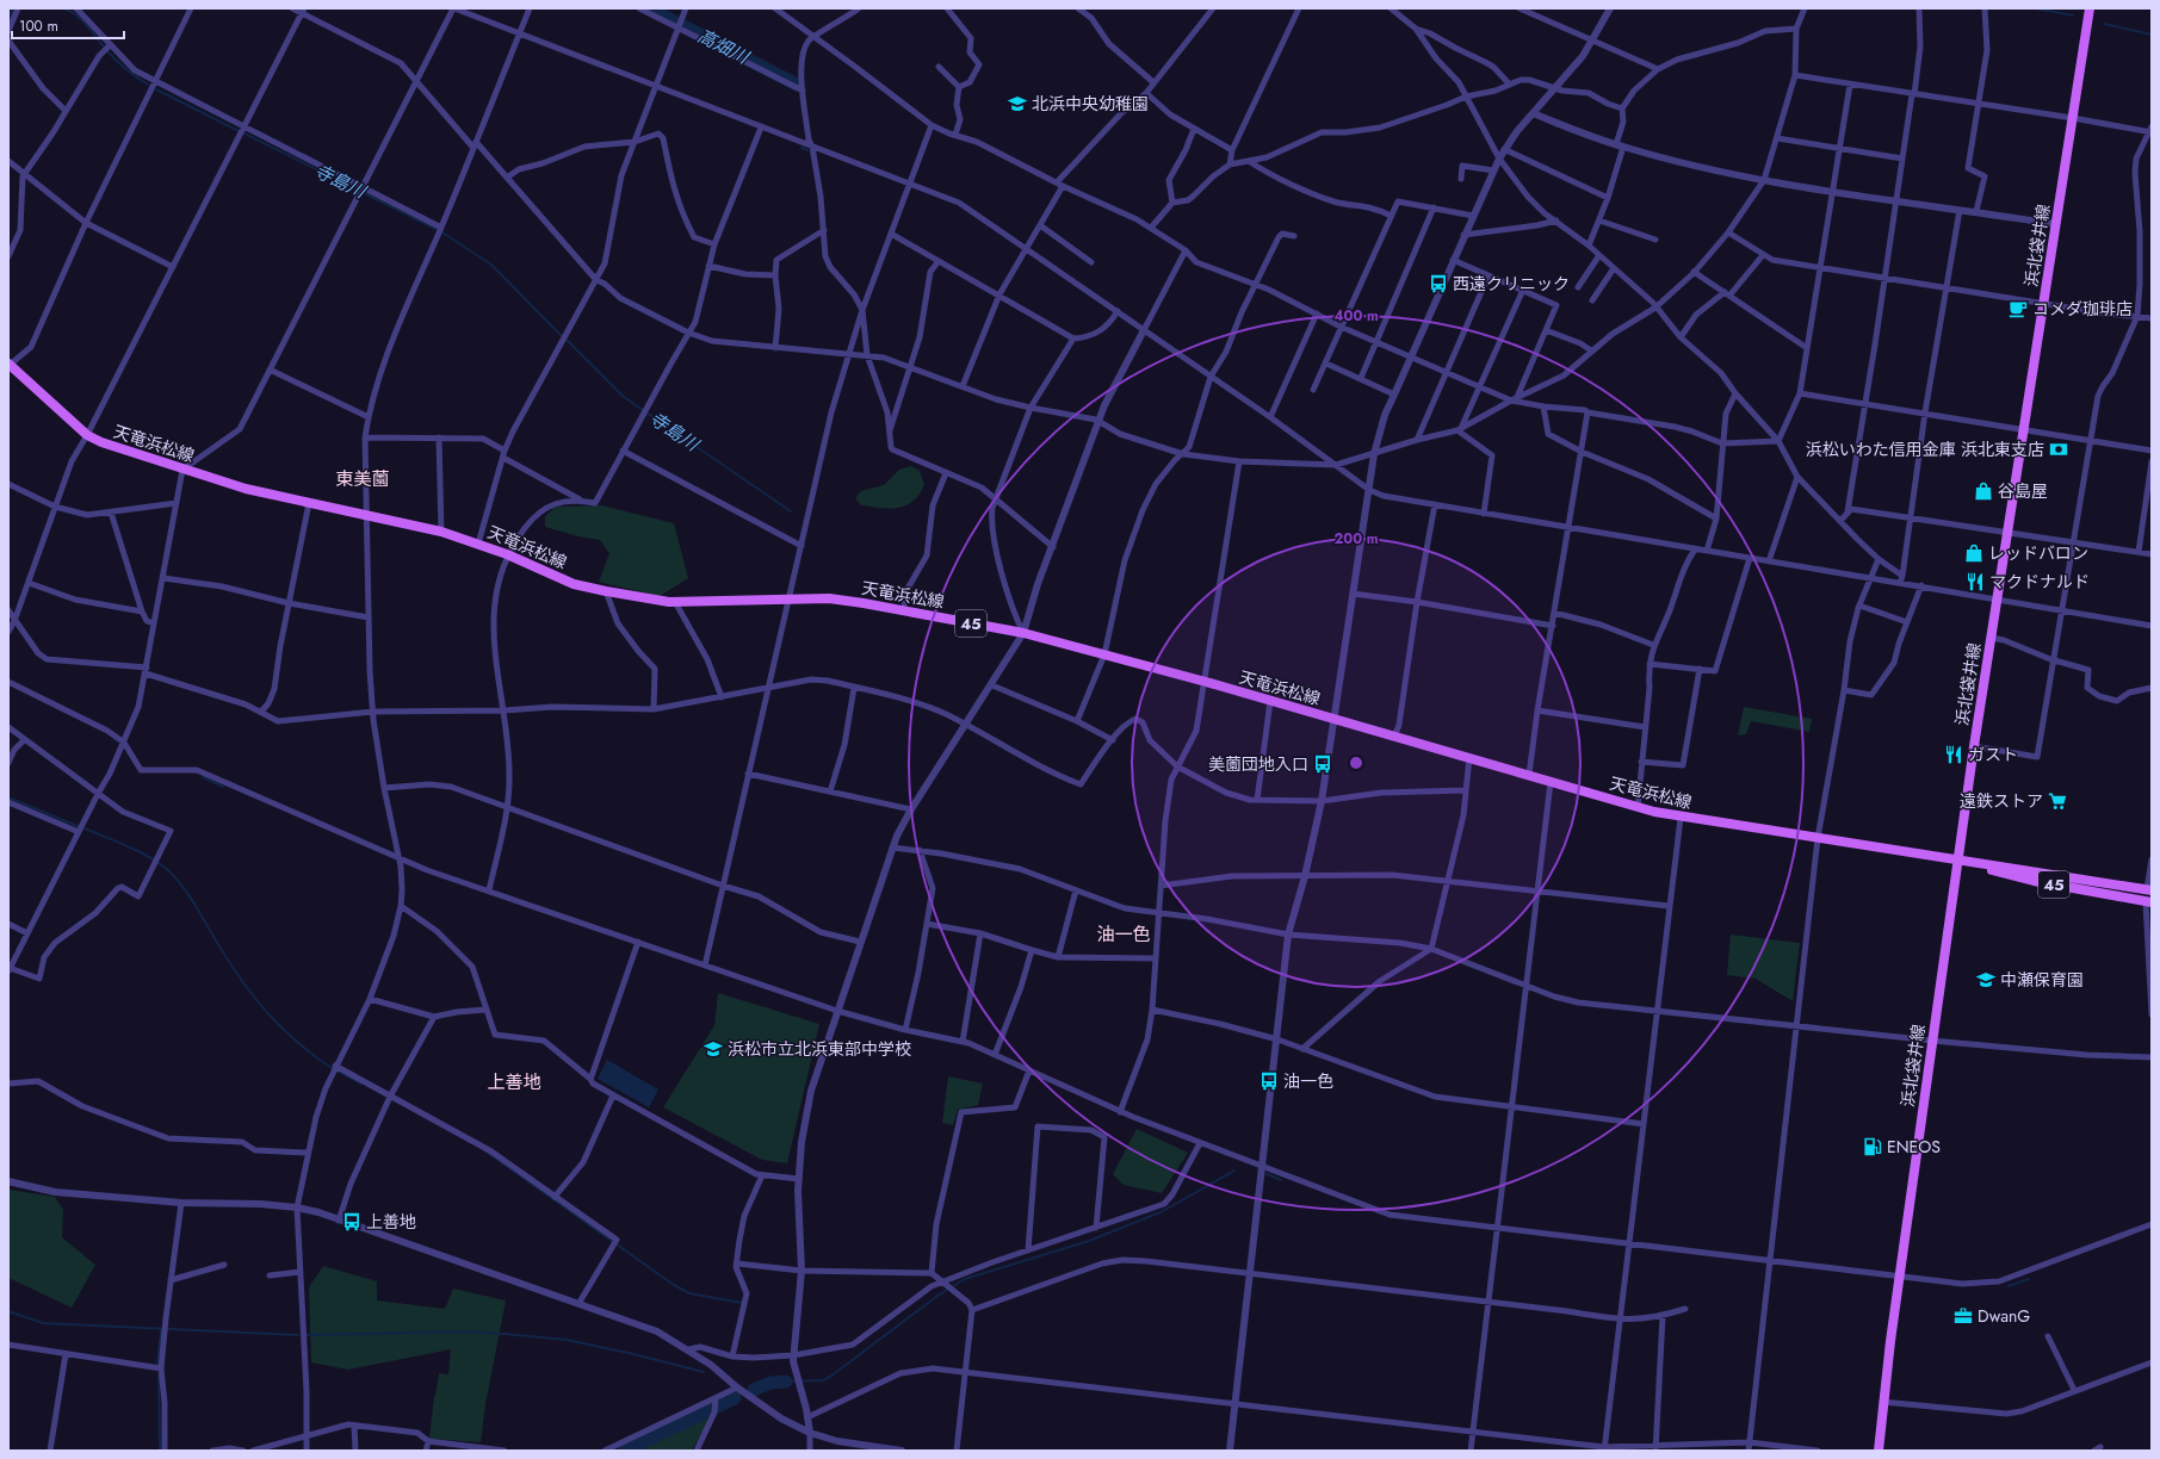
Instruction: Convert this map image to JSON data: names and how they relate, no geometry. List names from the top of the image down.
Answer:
{
  "streets": {
    "main road": ["浜北袋井線", "天竜浜松線", "45"]
  },
  "crossings": [
    ["浜北袋井線", "天竜浜松線"]
  ],
  "districts": ["東美薗", "油一色", "上善地"],
  "water": ["高畑川", "寺島川"],
  "places": {
    "school or university": ["北浜中央幼稚園", "中瀬保育園", "浜松市立北浜東部中学校"],
    "bus stop": [
      "西遠クリニック",
      "美薗団地入口",
      "油一色",
      "上善地"
    ],
    "cafe": ["コメダ珈琲店"],
    "bank": ["浜松いわた信用金庫 浜北東支店"],
    "shop": ["谷島屋", "レッドバロン"],
    "restaurant": ["マクドナルド", "ガスト"],
    "supermarket": ["遠鉄ストア"],
    "fuel station": ["ENEOS"],
    "office": ["DwanG"]
  },
  "scale_bar": "100 m",
  "rings": ["400 m", "200 m"]
}
